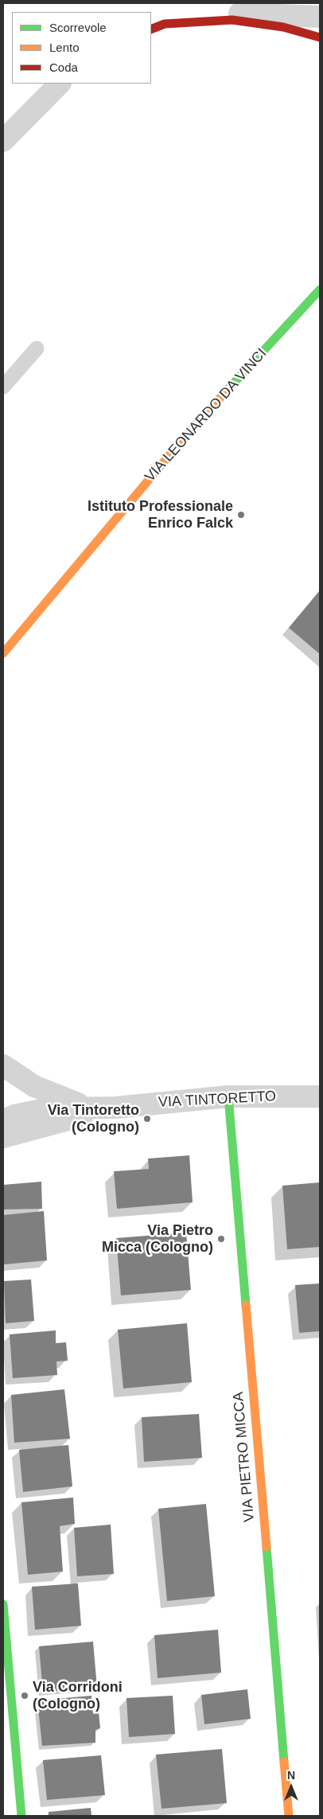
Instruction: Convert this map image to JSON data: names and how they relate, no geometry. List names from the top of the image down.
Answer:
{
  "streets": {
    "street": ["VIA LEONARDO DA VINCI", "VIA TINTORETTO", "VIA PIETRO MICCA"]
  },
  "crossings": [
    ["VIA TINTORETTO", "VIA PIETRO MICCA"]
  ],
  "places": [
    "Istituto Professionale Enrico Falck",
    "Via Tintoretto (Cologno)",
    "Via Pietro Micca (Cologno)",
    "Via Corridoni (Cologno)"
  ],
  "legend": ["Scorrevole", "Lento", "Coda"],
  "north": "top"
}
